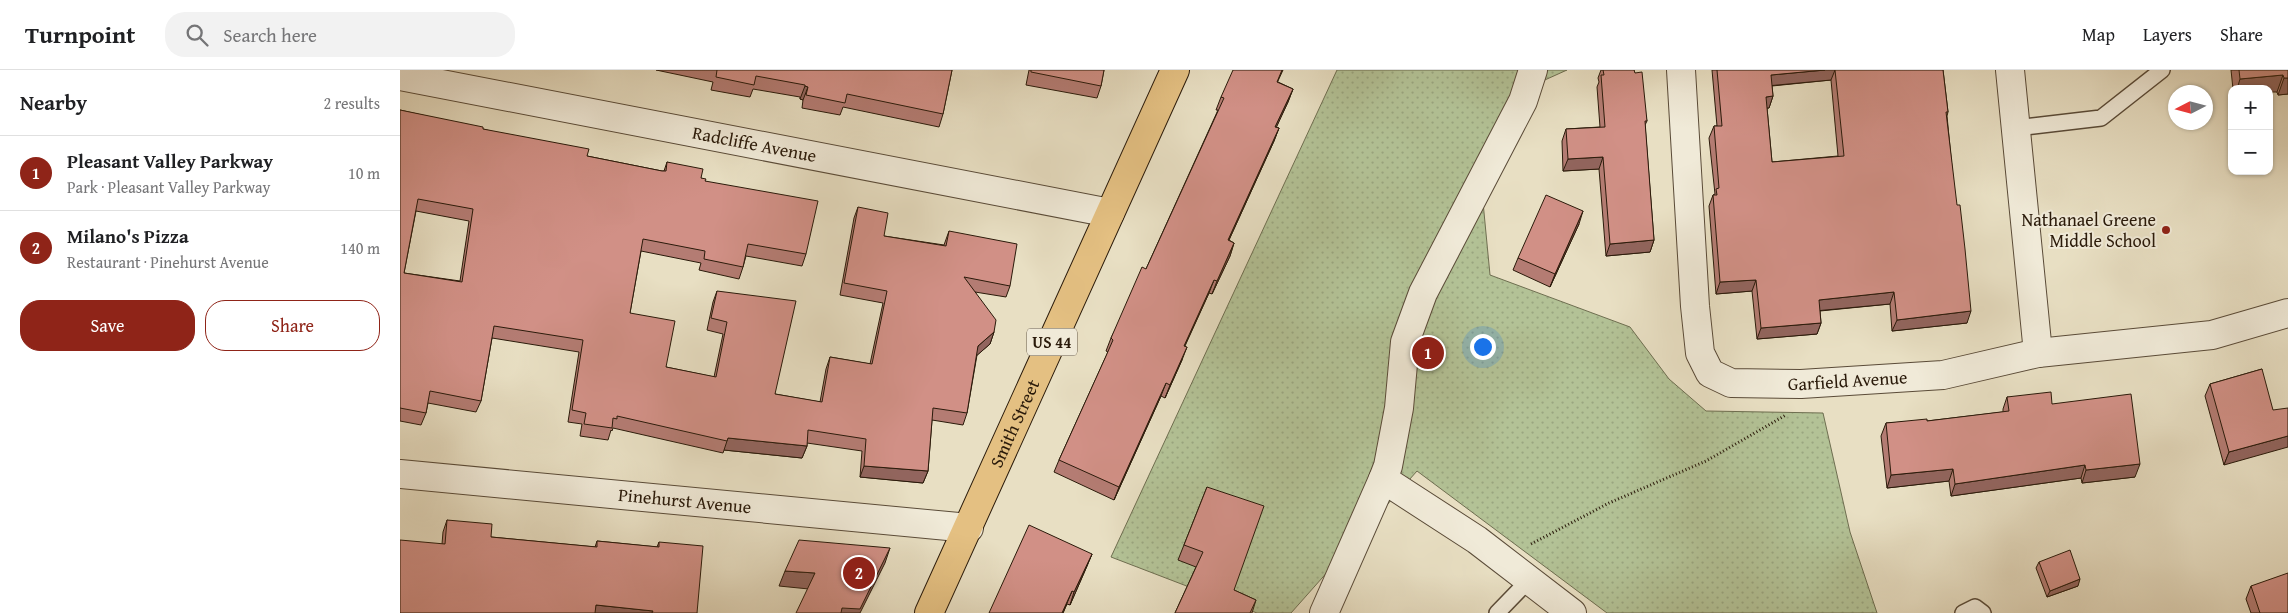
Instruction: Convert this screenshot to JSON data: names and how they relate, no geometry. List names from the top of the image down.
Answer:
{
  "streets": {
    "main road": ["US 44", "Smith Street"],
    "street": ["Radcliffe Avenue", "Garfield Avenue", "Pinehurst Avenue"]
  },
  "crossings": [
    ["Radcliffe Avenue", "Smith Street"],
    ["Smith Street", "Pinehurst Avenue"]
  ],
  "places": ["Nathanael Greene Middle School"],
  "north": "left",
  "page": {
    "header": "Turnpoint",
    "search": "Search here",
    "nav": ["Map", "Layers", "Share"],
    "heading": ["Nearby", "2 results"],
    "map_buttons": ["+", "−"],
    "list": [
      {
        "mark": "1",
        "name": "Pleasant Valley Parkway",
        "note": "Park · Pleasant Valley Parkway",
        "value": "10 m"
      },
      {
        "mark": "2",
        "name": "Milano's Pizza",
        "note": "Restaurant · Pinehurst Avenue",
        "value": "140 m"
      }
    ],
    "buttons": ["Save", "Share"],
    "pins": ["1", "2"]
  }
}
